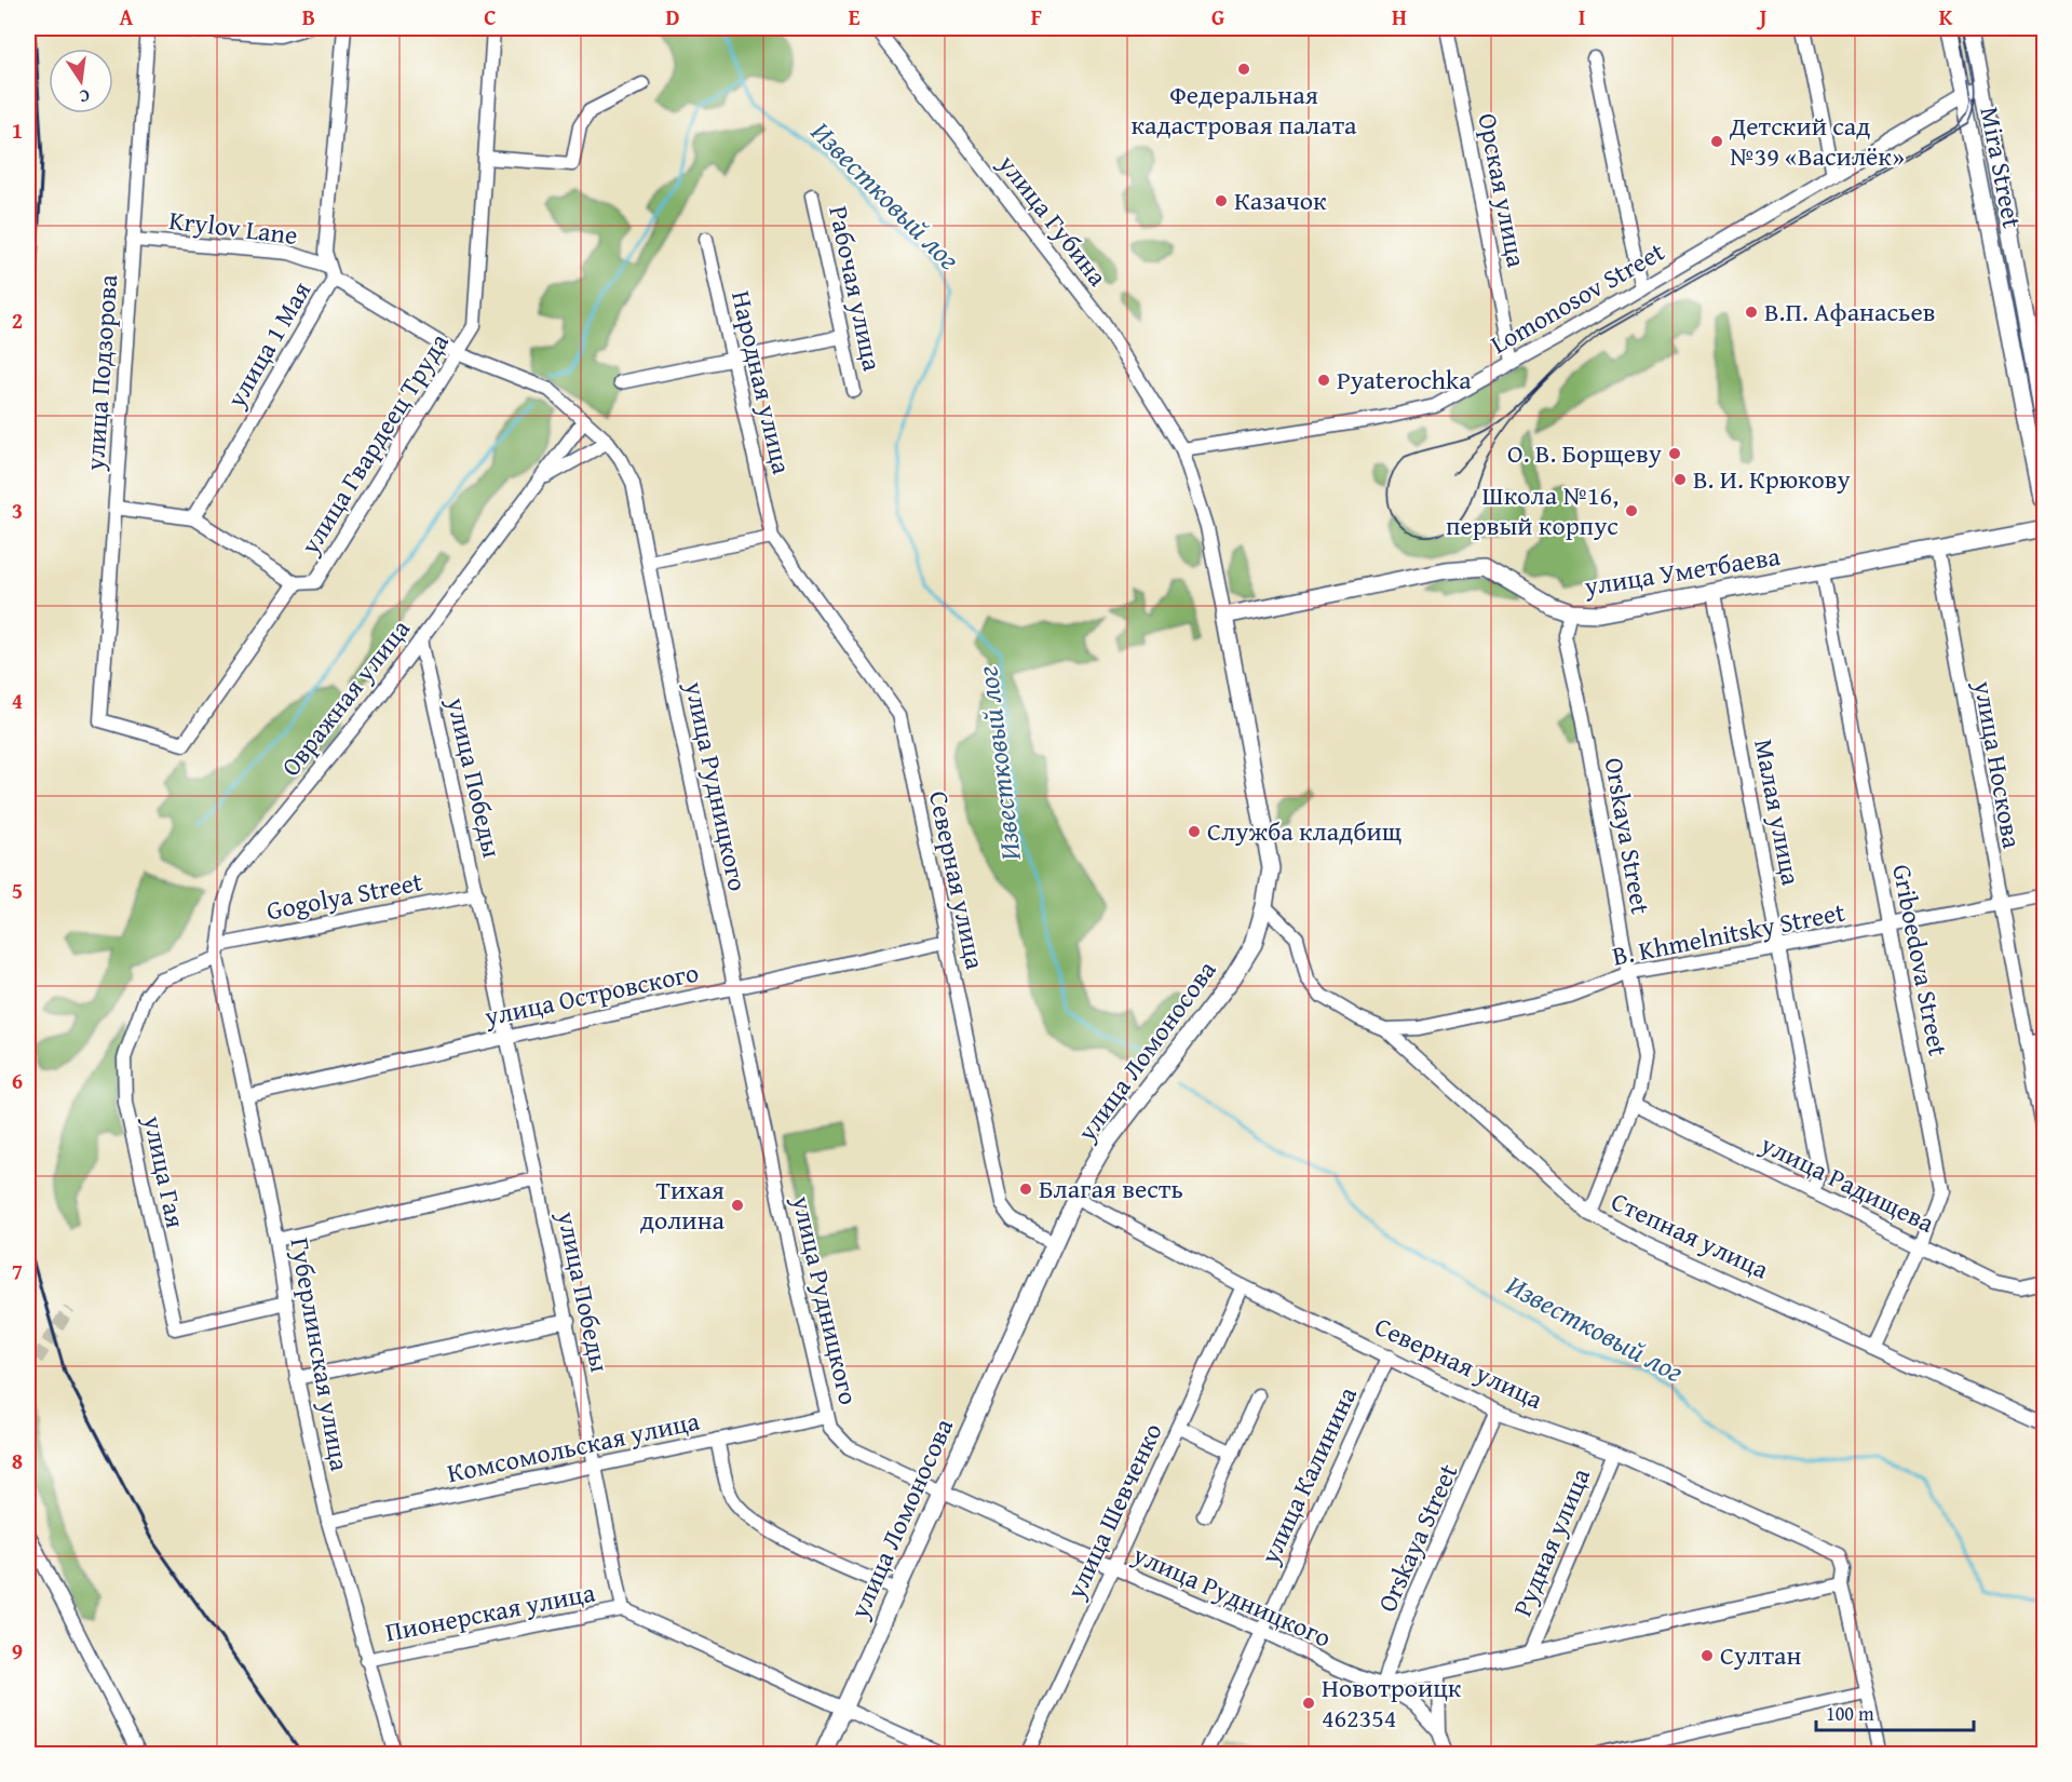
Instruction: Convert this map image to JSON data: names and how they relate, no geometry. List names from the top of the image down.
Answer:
{
  "streets": {
    "main road": ["Mira Street", "улица Уметбаева", "улица Ломоносова"],
    "street": [
      "Орская улица",
      "улица Губина",
      "Krylov Lane",
      "Рабочая улица",
      "Lomonosov Street",
      "улица 1 Мая",
      "улица Подзорова",
      "Народная улица",
      "улица Гвардеец Труда",
      "Овражная улица",
      "улица Носкова",
      "улица Победы",
      "улица Рудницкого",
      "Малая улица",
      "Orskaya Street",
      "Северная улица",
      "Gogolya Street",
      "B. Khmelnitsky Street",
      "Griboedova Street",
      "улица Островского",
      "улица Гая",
      "улица Радищева",
      "Степная улица",
      "Губерлинская улица",
      "Комсомольская улица",
      "улица Калинина",
      "улица Шевченко",
      "Рудная улица",
      "Пионерская улица"
    ]
  },
  "crossings": [
    ["Mira Street", "Lomonosov Street"],
    ["Орская улица", "Lomonosov Street"],
    ["улица Губина", "Lomonosov Street"],
    ["улица Губина", "улица Ломоносова"],
    ["Krylov Lane", "улица 1 Мая"],
    ["Krylov Lane", "улица Подзорова"],
    ["Lomonosov Street", "улица Ломоносова"],
    ["улица 1 Мая", "улица Рудницкого"],
    ["улица Подзорова", "улица Гвардеец Труда"],
    ["Народная улица", "Северная улица"],
    ["улица Гвардеец Труда", "улица Рудницкого"],
    ["улица Уметбаева", "улица Носкова"],
    ["улица Уметбаева", "Малая улица"],
    ["улица Уметбаева", "Orskaya Street"],
    ["улица Уметбаева", "Griboedova Street"],
    ["улица Уметбаева", "улица Ломоносова"],
    ["Овражная улица", "улица Победы"],
    ["Овражная улица", "улица Рудницкого"],
    ["Овражная улица", "Gogolya Street"],
    ["Овражная улица", "улица Гая"],
    ["Овражная улица", "Губерлинская улица"],
    ["улица Носкова", "B. Khmelnitsky Street"],
    ["улица Победы", "Gogolya Street"],
    ["улица Победы", "улица Островского"],
    ["улица Победы", "Комсомольская улица"],
    ["улица Победы", "Пионерская улица"],
    ["улица Рудницкого", "Orskaya Street"],
    ["улица Рудницкого", "Северная улица"],
    ["улица Рудницкого", "улица Островского"],
    ["улица Рудницкого", "улица Ломоносова"],
    ["улица Рудницкого", "Комсомольская улица"],
    ["улица Рудницкого", "улица Калинина"],
    ["улица Рудницкого", "улица Шевченко"],
    ["улица Рудницкого", "Рудная улица"],
    ["Малая улица", "B. Khmelnitsky Street"],
    ["Малая улица", "улица Радищева"],
    ["Orskaya Street", "Северная улица"],
    ["Orskaya Street", "B. Khmelnitsky Street"],
    ["Orskaya Street", "улица Радищева"],
    ["Orskaya Street", "Степная улица"],
    ["Северная улица", "улица Островского"],
    ["Северная улица", "улица Ломоносова"],
    ["Северная улица", "улица Калинина"],
    ["Северная улица", "улица Шевченко"],
    ["Северная улица", "Рудная улица"],
    ["Gogolya Street", "улица Гая"],
    ["Gogolya Street", "Губерлинская улица"],
    ["B. Khmelnitsky Street", "Griboedova Street"],
    ["B. Khmelnitsky Street", "Степная улица"],
    ["Griboedova Street", "улица Радищева"],
    ["Griboedova Street", "Степная улица"],
    ["улица Островского", "Губерлинская улица"],
    ["улица Ломоносова", "Степная улица"],
    ["улица Гая", "Губерлинская улица"],
    ["Губерлинская улица", "Комсомольская улица"],
    ["Губерлинская улица", "Пионерская улица"]
  ],
  "water": ["Известковый лог"],
  "places": [
    "Федеральная кадастровая палата",
    "Детский сад №39 «Василёк»",
    "Казачок",
    "В.П. Афанасьев",
    "Pyaterochka",
    "О. В. Борщеву",
    "В. И. Крюкову",
    "Школа №16, первый корпус",
    "Служба кладбищ",
    "Благая весть",
    "Тихая долина",
    "Султан",
    "Новотроицк 462354"
  ],
  "scale_bar": "100 m",
  "north": "bottom",
  "grid": {
    "columns": [
      "A",
      "B",
      "C",
      "D",
      "E",
      "F",
      "G",
      "H",
      "I",
      "J",
      "K"
    ],
    "rows": [
      "1",
      "2",
      "3",
      "4",
      "5",
      "6",
      "7",
      "8",
      "9"
    ]
  }
}
